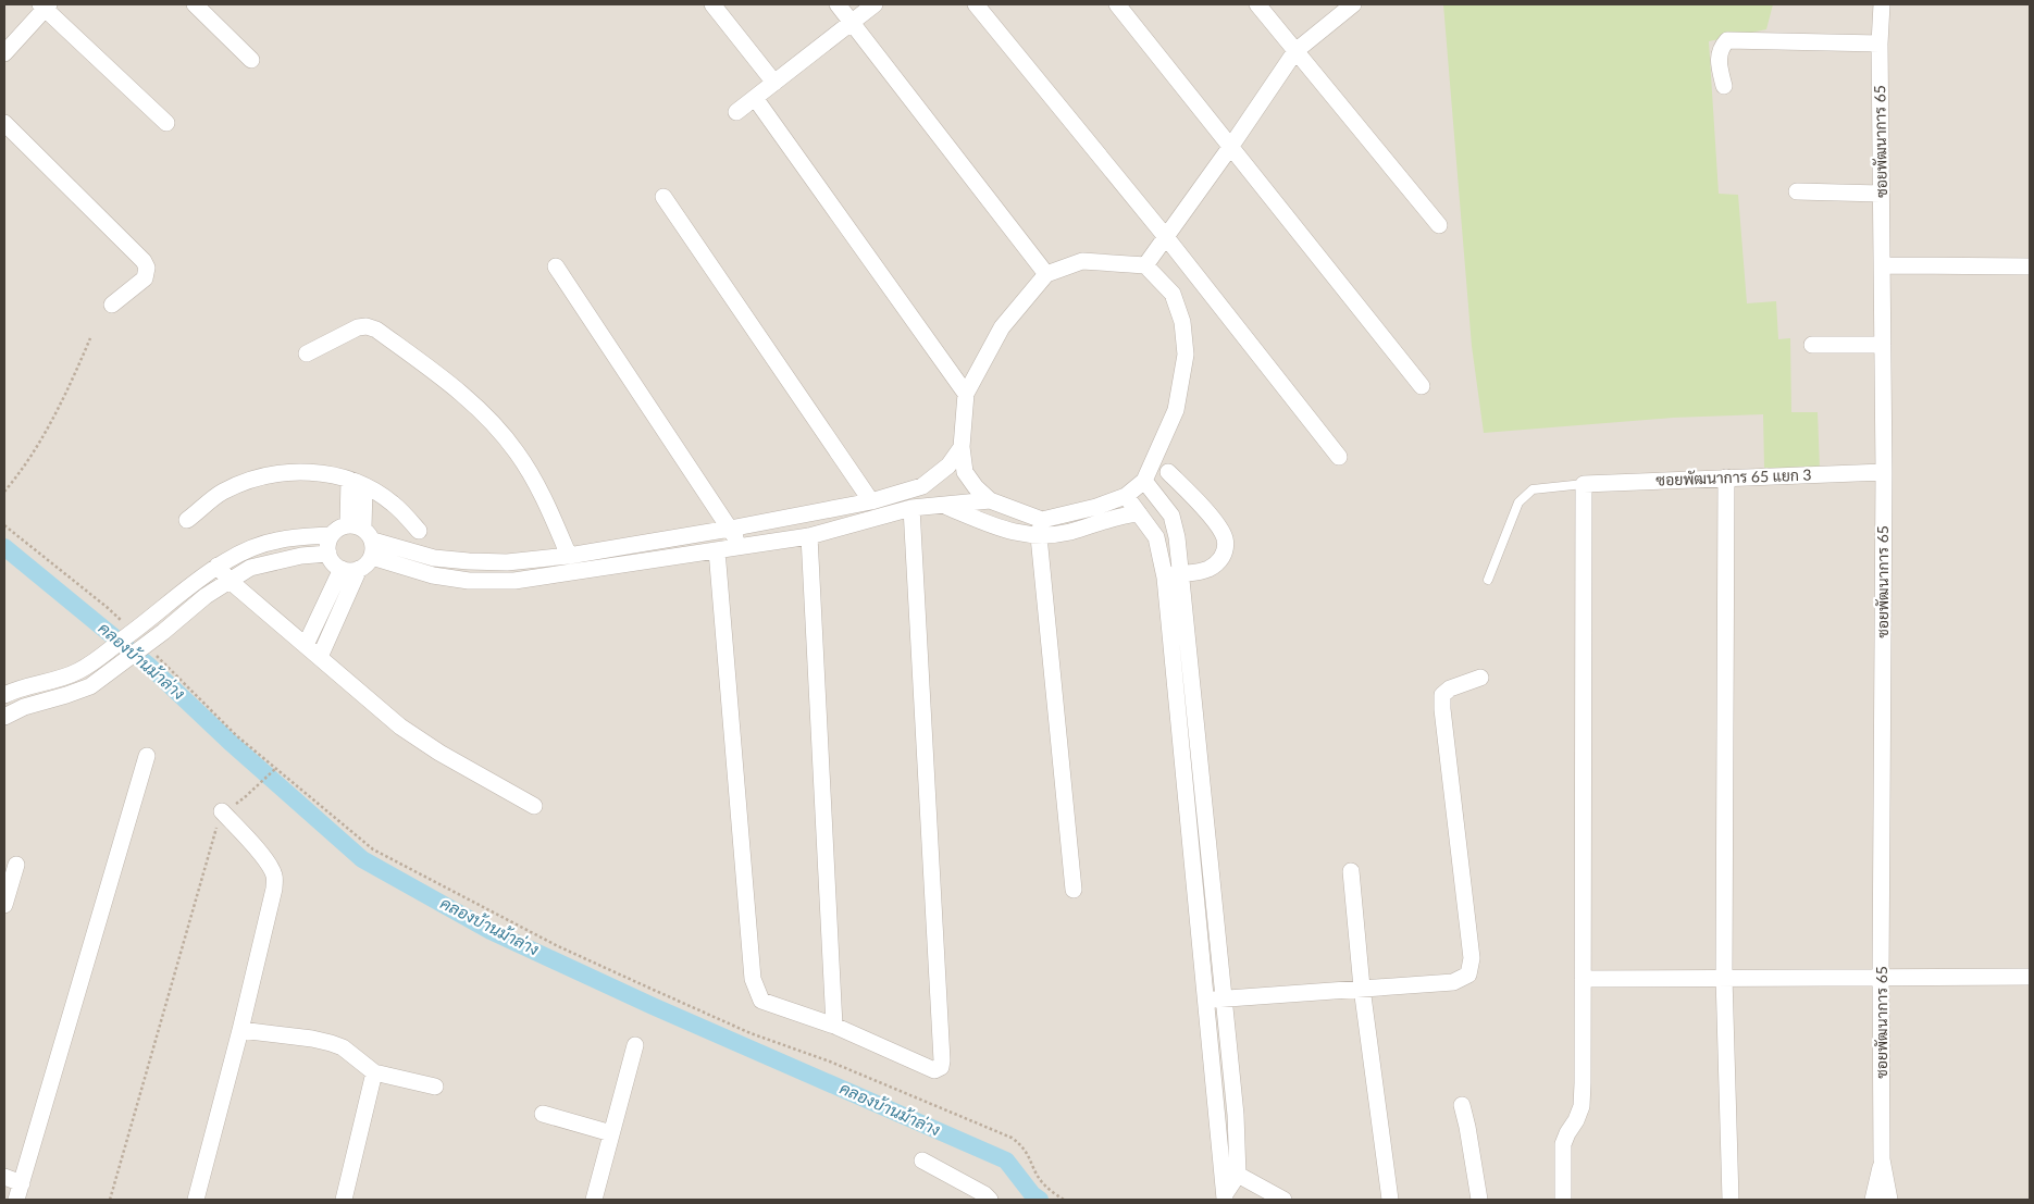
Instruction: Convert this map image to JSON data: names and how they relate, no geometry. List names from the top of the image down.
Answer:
{
  "streets": {
    "street": ["ซอยพัฒนาการ 65", "ซอยพัฒนาการ 65 แยก 3"]
  },
  "crossings": [
    ["ซอยพัฒนาการ 65", "ซอยพัฒนาการ 65 แยก 3"]
  ],
  "water": ["คลองบ้านม้าล่าง"]
}
